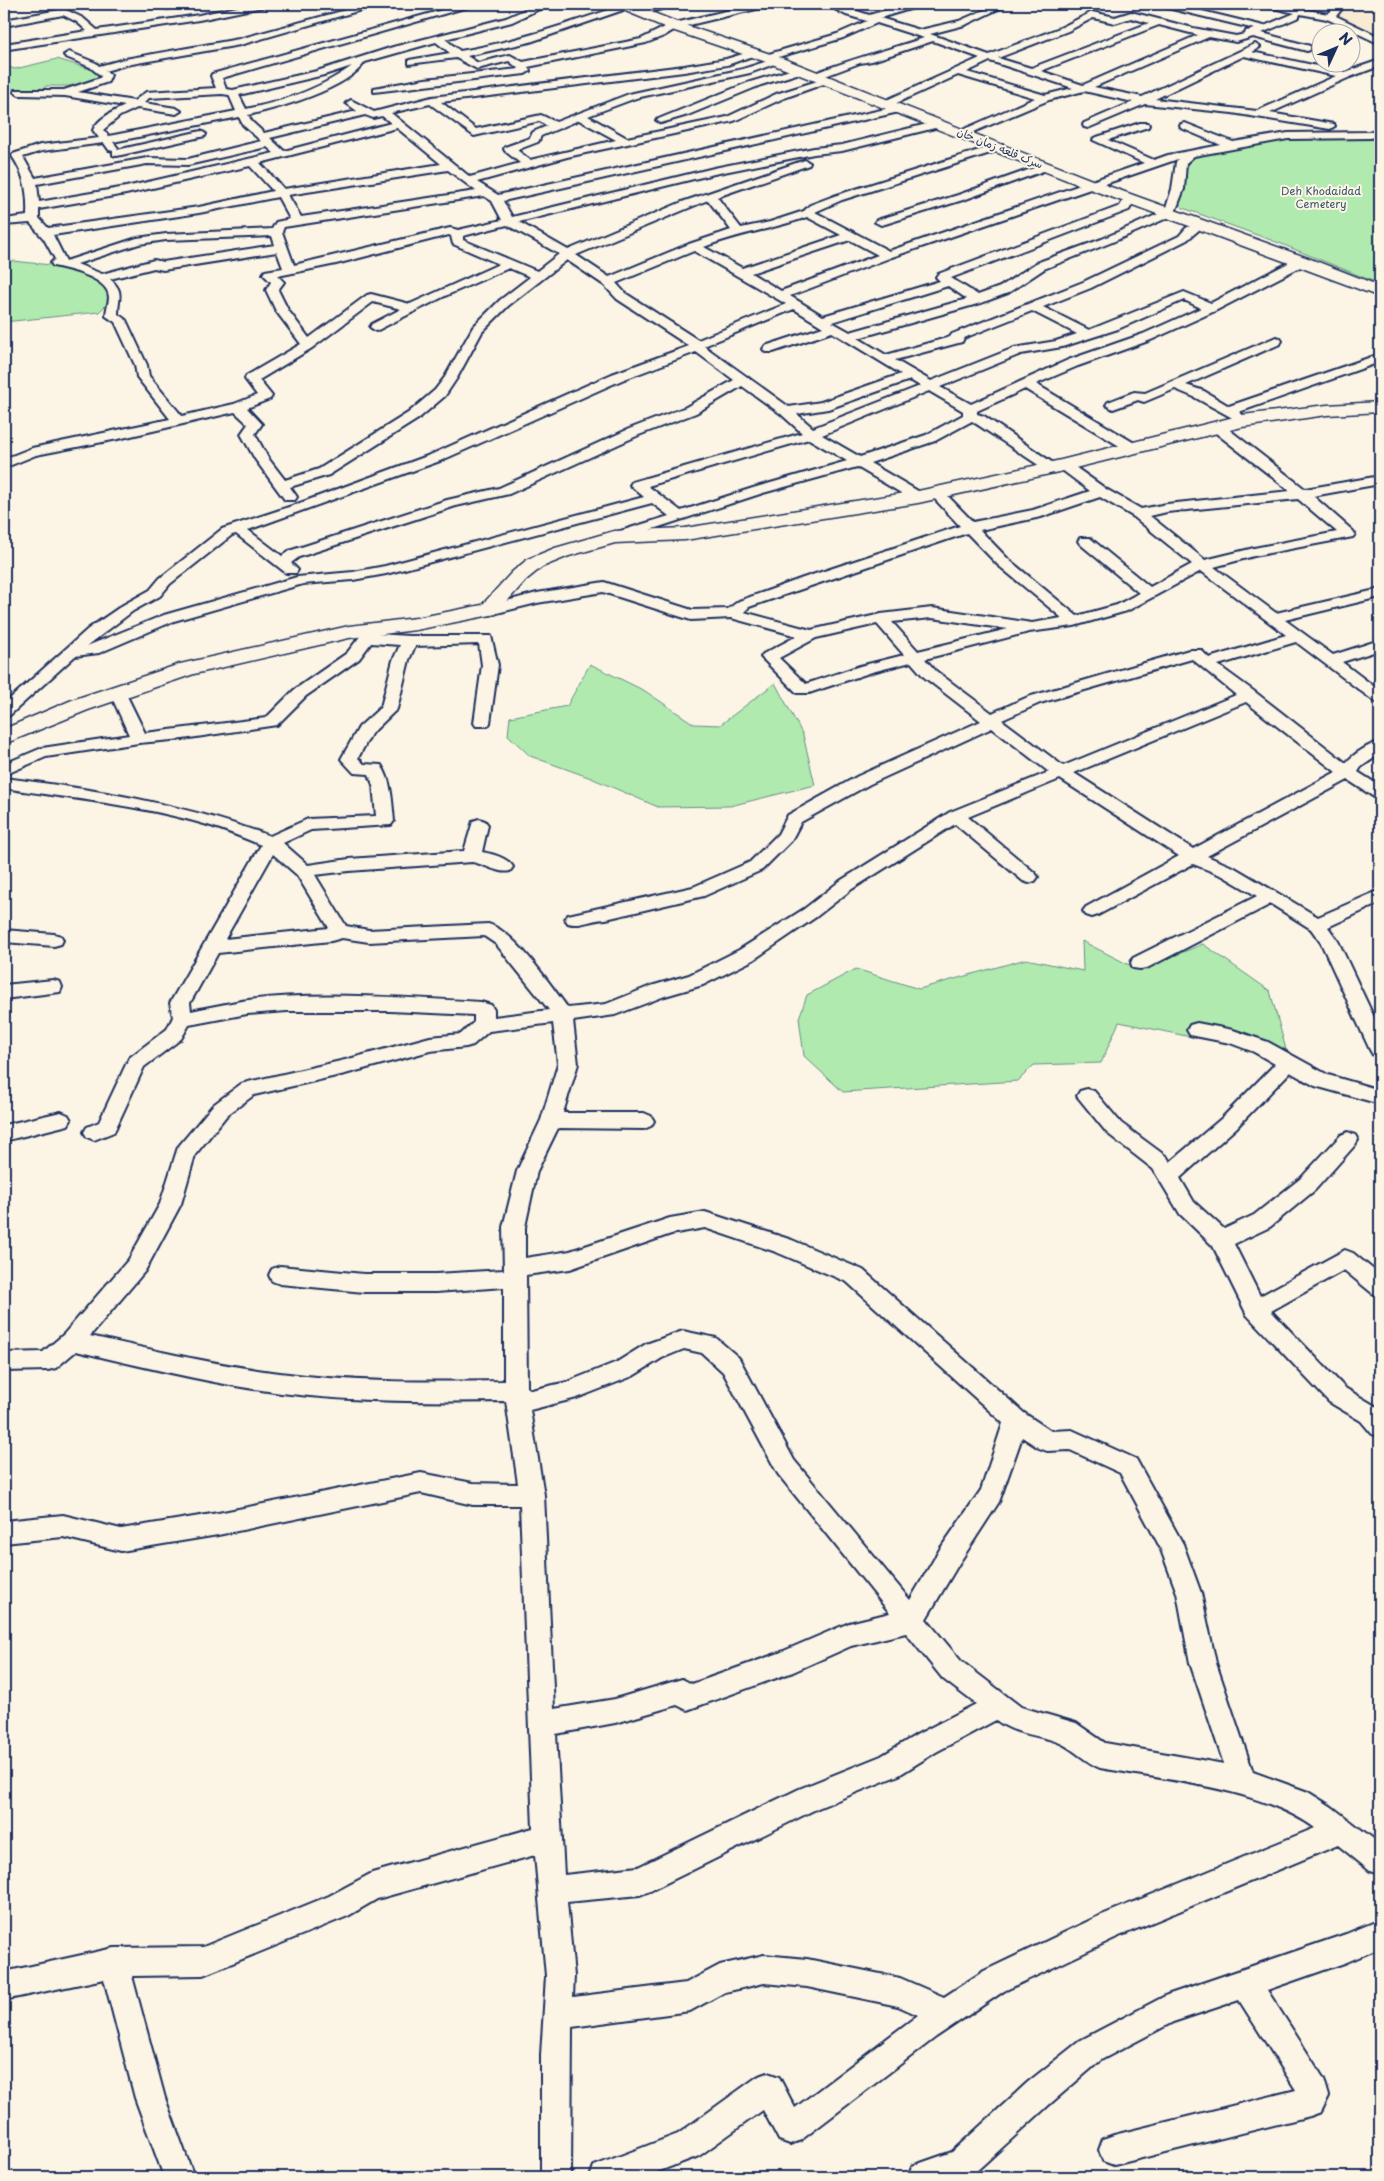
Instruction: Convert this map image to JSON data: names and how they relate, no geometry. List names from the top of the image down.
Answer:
{
  "streets": {
    "street": ["سرک قلعه زمان خان"]
  },
  "parks": ["Deh Khodaidad Cemetery"],
  "north": "top right"
}
